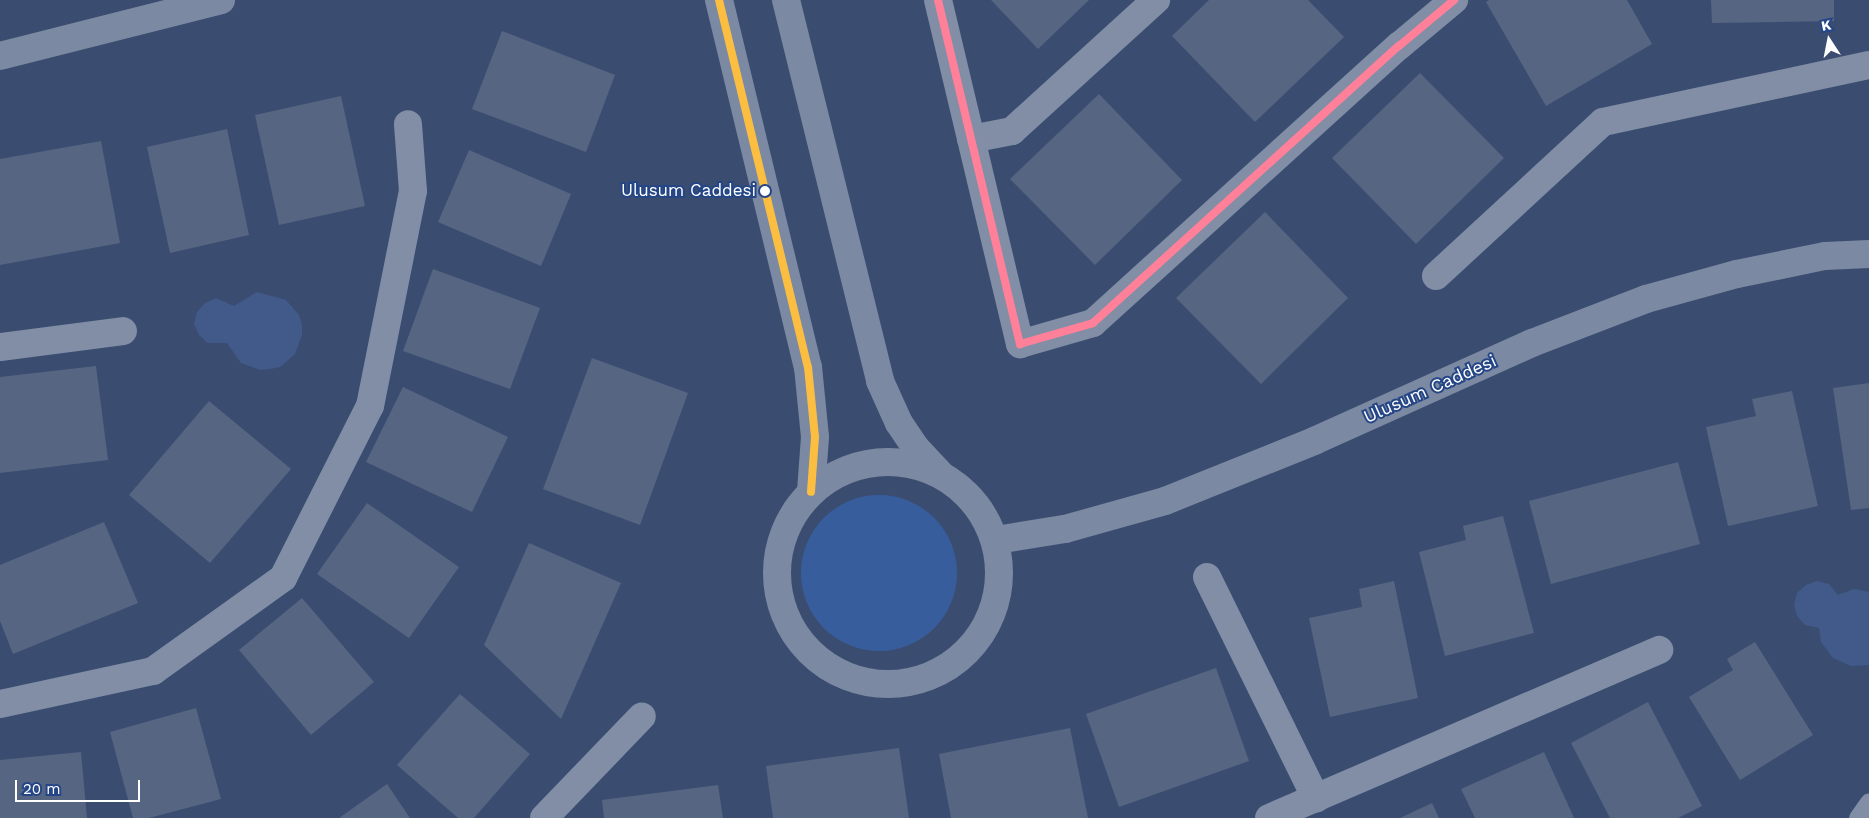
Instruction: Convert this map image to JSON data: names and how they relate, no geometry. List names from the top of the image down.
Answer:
{
  "streets": {
    "street": ["Ulusum Caddesi"]
  },
  "places": ["Ulusum Caddesi"],
  "scale_bar": "20 m",
  "north": "top"
}
